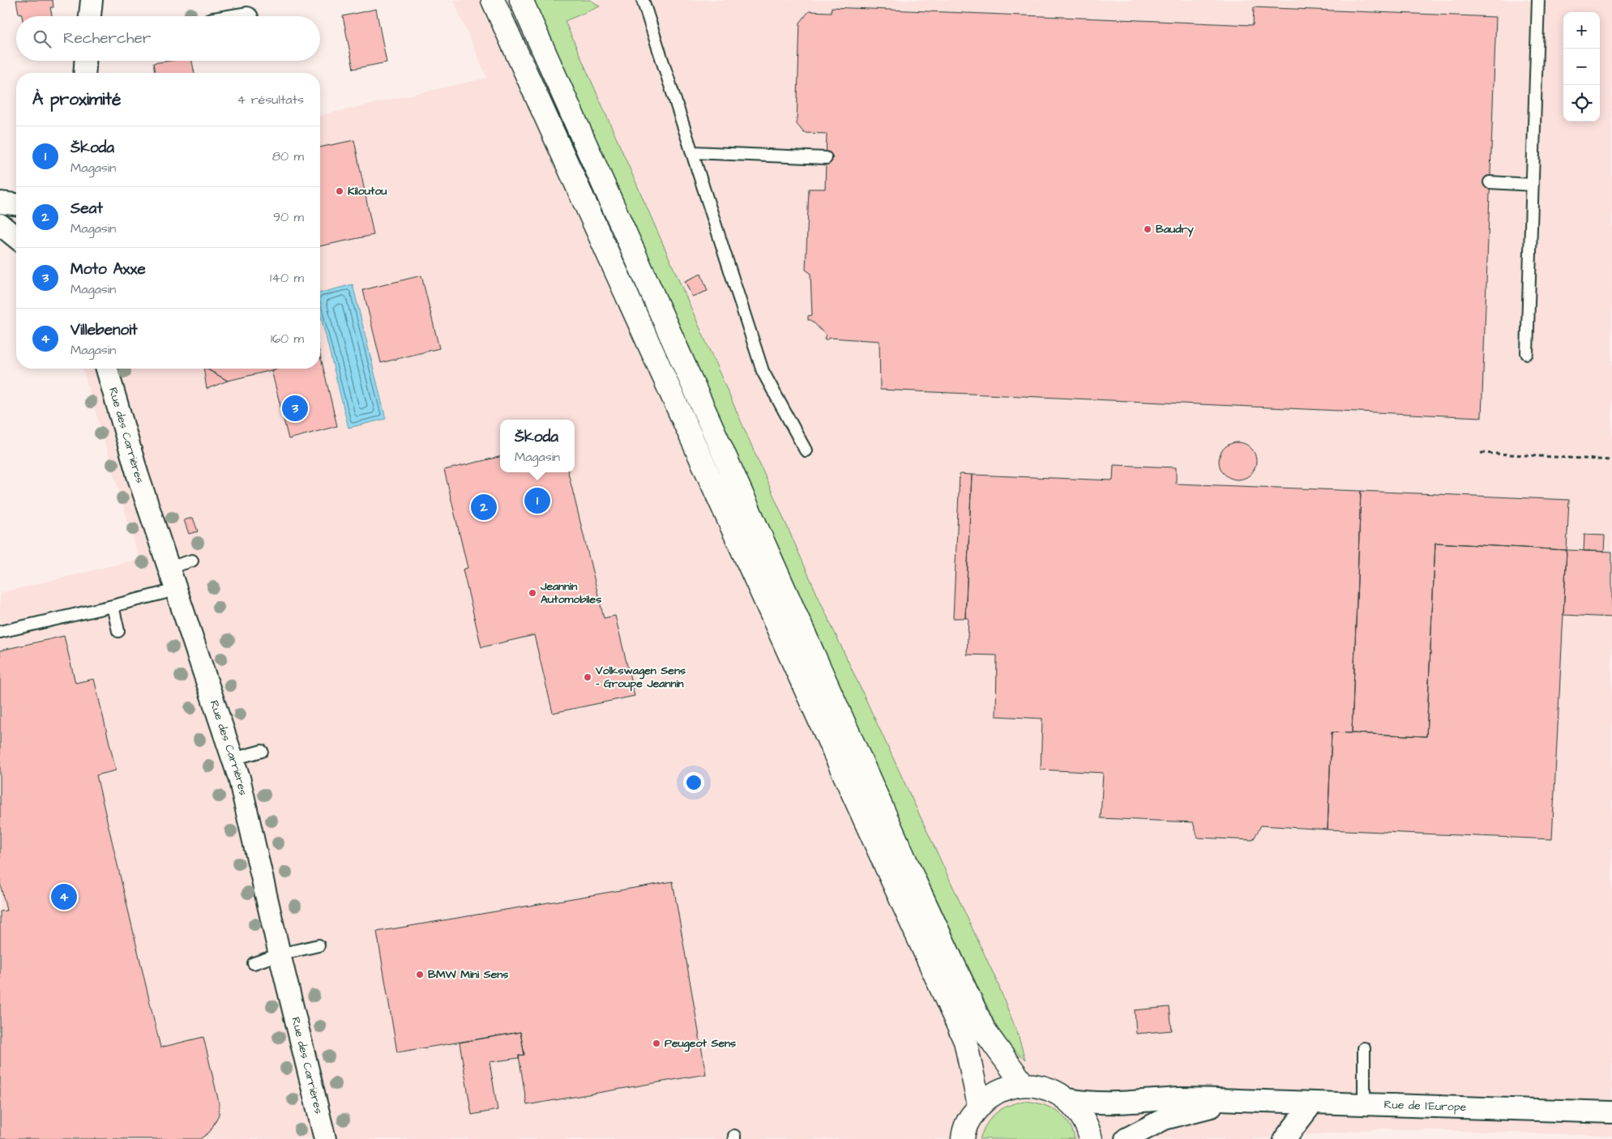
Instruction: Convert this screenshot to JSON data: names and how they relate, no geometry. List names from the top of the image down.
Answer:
{
  "streets": {
    "street": ["Rue des Carrières", "Rue de l'Europe"]
  },
  "places": [
    "Kiloutou",
    "Baudry",
    "Jeannin Automobiles",
    "Volkswagen Sens - Groupe Jeannin",
    "BMW Mini Sens",
    "Peugeot Sens"
  ],
  "page": {
    "map_buttons": ["+", "−"],
    "search": "Rechercher",
    "heading": ["À proximité", "4 résultats"],
    "list": [
      {
        "mark": "1",
        "name": "Škoda",
        "note": "Magasin",
        "value": "80 m"
      },
      {
        "mark": "2",
        "name": "Seat",
        "note": "Magasin",
        "value": "90 m"
      },
      {
        "mark": "3",
        "name": "Moto Axxe",
        "note": "Magasin",
        "value": "140 m"
      },
      {
        "mark": "4",
        "name": "Villebenoit",
        "note": "Magasin",
        "value": "160 m"
      }
    ],
    "pins": [
      "3",
      "1",
      "2",
      "4"
    ],
    "popup": ["Škoda", "Magasin"]
  }
}
